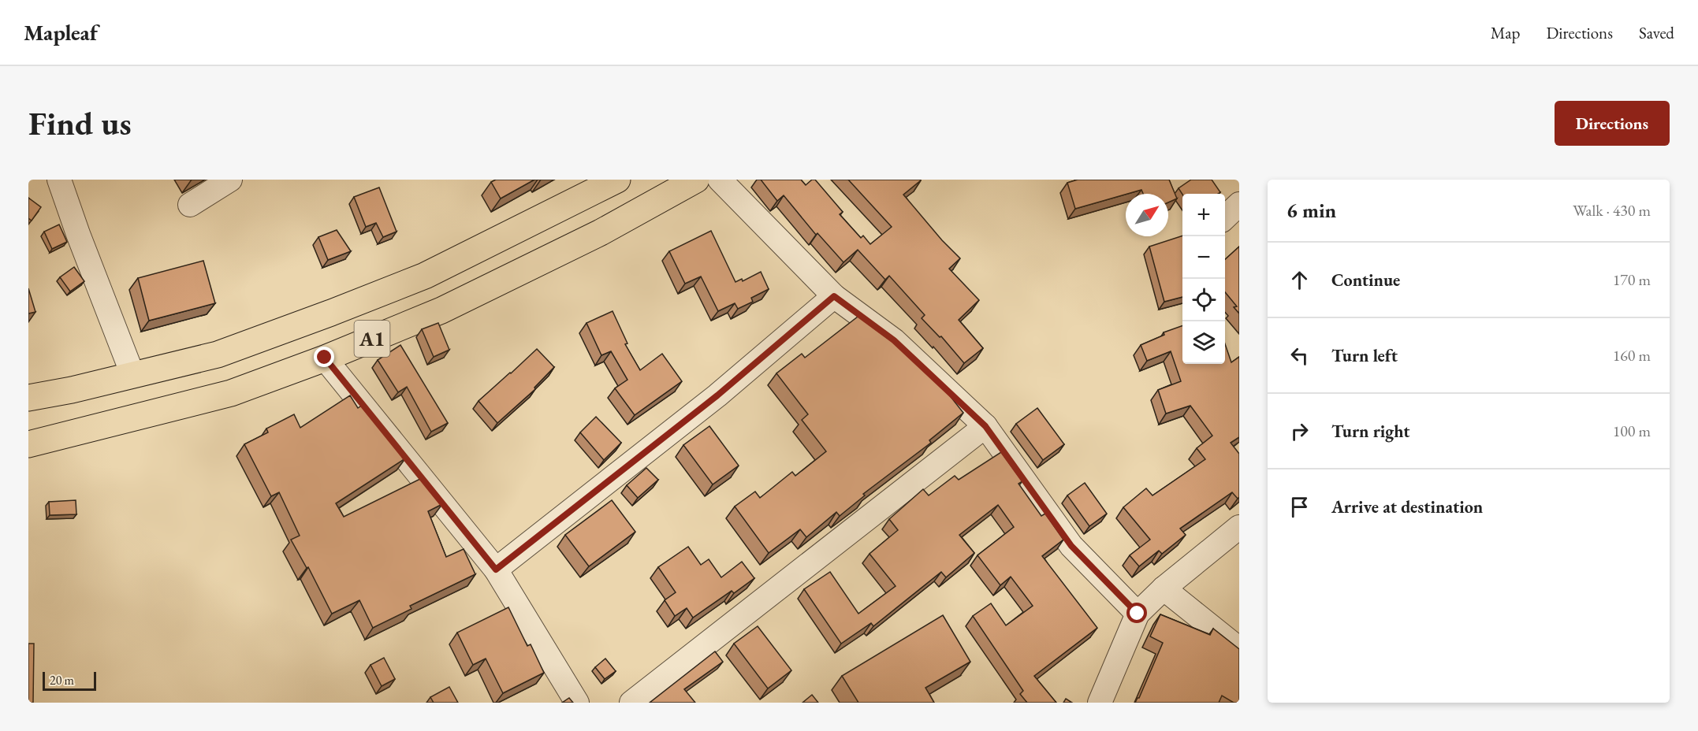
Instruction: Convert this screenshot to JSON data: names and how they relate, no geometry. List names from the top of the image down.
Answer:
{
  "streets": {
    "highway": ["A1"]
  },
  "scale_bar": "20 m",
  "north": "top right",
  "page": {
    "header": "Mapleaf",
    "nav": ["Map", "Directions", "Saved"],
    "buttons": "Directions",
    "title": "Find us",
    "heading": ["6 min", "Walk · 430 m"],
    "map_buttons": ["+", "−"],
    "list": [
      ["Continue", "170 m"],
      ["Turn left", "160 m"],
      ["Turn right", "100 m"],
      "Arrive at destination"
    ],
    "scale": "20 m"
  }
}
